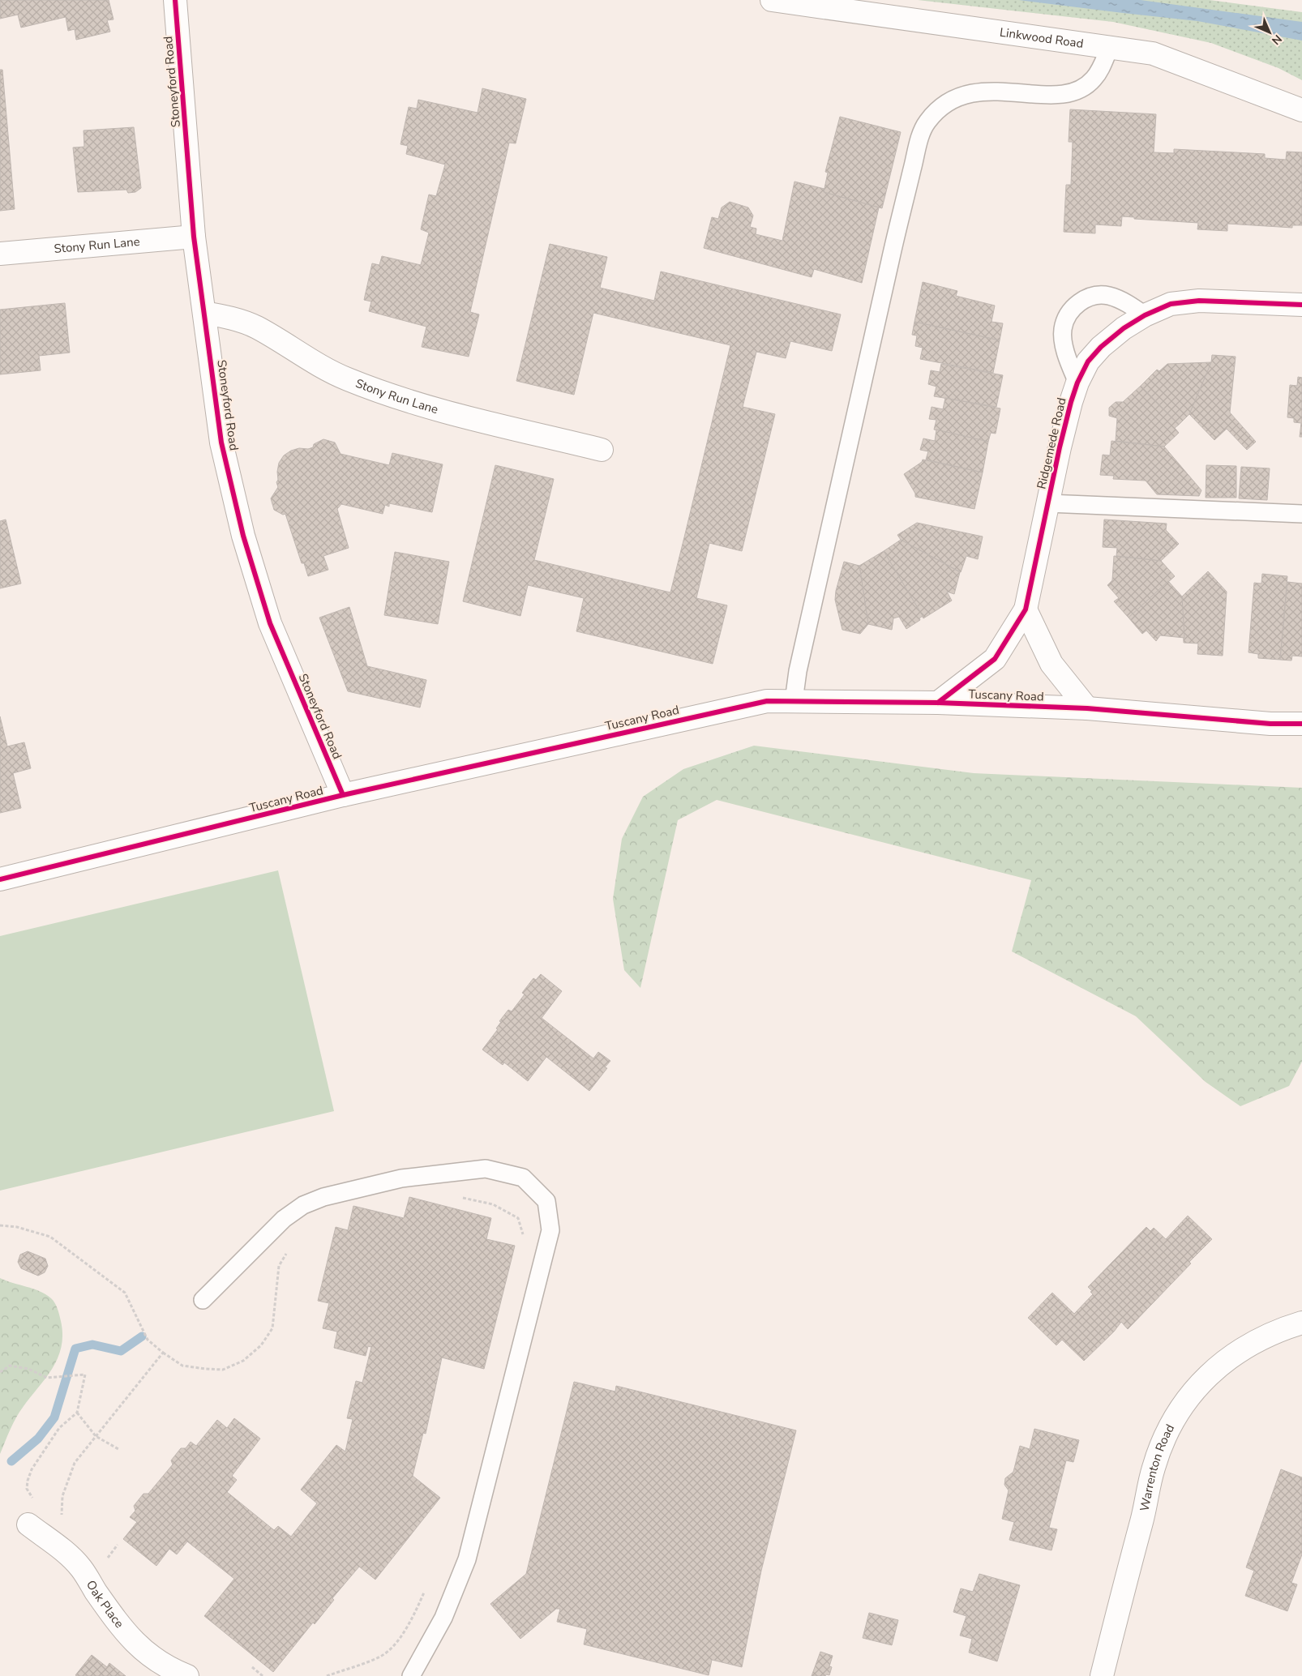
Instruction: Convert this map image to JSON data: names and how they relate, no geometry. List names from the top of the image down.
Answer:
{
  "streets": {
    "street": [
      "Linkwood Road",
      "Stoneyford Road",
      "Stony Run Lane",
      "Ridgemede Road",
      "Tuscany Road",
      "Warrenton Road",
      "Oak Place"
    ]
  },
  "crossings": [
    ["Stoneyford Road", "Stony Run Lane"],
    ["Stoneyford Road", "Tuscany Road"],
    ["Ridgemede Road", "Tuscany Road"]
  ],
  "north": "bottom right"
}
